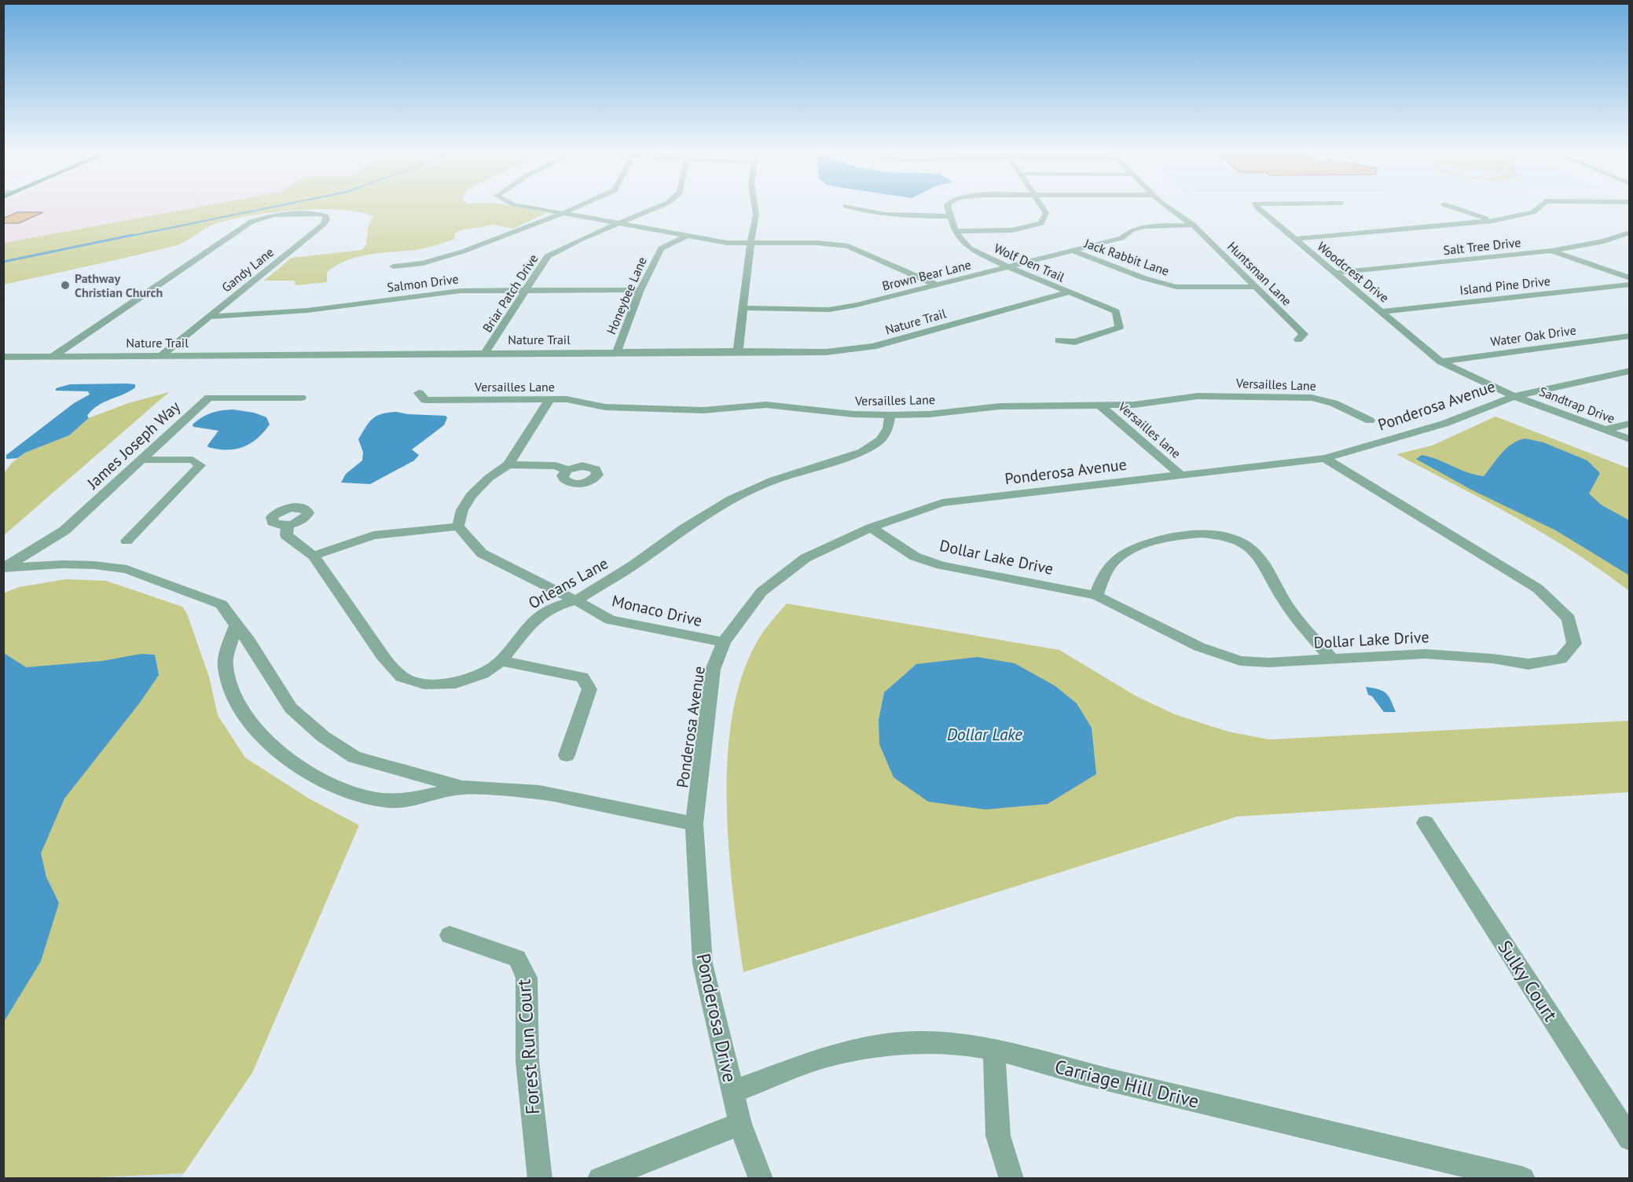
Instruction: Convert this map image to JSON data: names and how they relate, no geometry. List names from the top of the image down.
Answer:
{
  "streets": {
    "street": [
      "Salt Tree Drive",
      "Jack Rabbit Lane",
      "Wolf Den Trail",
      "Gandy Lane",
      "Woodcrest Drive",
      "Huntsman Lane",
      "Brown Bear Lane",
      "Salmon Drive",
      "Island Pine Drive",
      "Briar Patch Drive",
      "Honeybee Lane",
      "Nature Trail",
      "Water Oak Drive",
      "Versailles Lane",
      "Sandtrap Drive",
      "Ponderosa Avenue",
      "Versailles lane",
      "James Joseph Way",
      "Dollar Lake Drive",
      "Orleans Lane",
      "Monaco Drive",
      "Sulky Court",
      "Ponderosa Drive",
      "Forest Run Court",
      "Carriage Hill Drive"
    ]
  },
  "crossings": [
    ["Salt Tree Drive", "Woodcrest Drive"],
    ["Jack Rabbit Lane", "Huntsman Lane"],
    ["Jack Rabbit Lane", "Brown Bear Lane"],
    ["Wolf Den Trail", "Brown Bear Lane"],
    ["Wolf Den Trail", "Nature Trail"],
    ["Gandy Lane", "Salmon Drive"],
    ["Gandy Lane", "Nature Trail"],
    ["Woodcrest Drive", "Island Pine Drive"],
    ["Woodcrest Drive", "Water Oak Drive"],
    ["Woodcrest Drive", "Sandtrap Drive"],
    ["Woodcrest Drive", "Ponderosa Avenue"],
    ["Huntsman Lane", "Brown Bear Lane"],
    ["Salmon Drive", "Briar Patch Drive"],
    ["Salmon Drive", "Honeybee Lane"],
    ["Briar Patch Drive", "Nature Trail"],
    ["Honeybee Lane", "Nature Trail"],
    ["Versailles Lane", "Versailles lane"],
    ["Versailles Lane", "Orleans Lane"],
    ["Sandtrap Drive", "Ponderosa Avenue"],
    ["Ponderosa Avenue", "Versailles lane"],
    ["Ponderosa Avenue", "Dollar Lake Drive"],
    ["Ponderosa Avenue", "Monaco Drive"],
    ["Ponderosa Avenue", "Ponderosa Drive"],
    ["Orleans Lane", "Monaco Drive"],
    ["Ponderosa Drive", "Carriage Hill Drive"]
  ],
  "water": ["Dollar Lake"],
  "places": ["Pathway Christian Church"]
}
